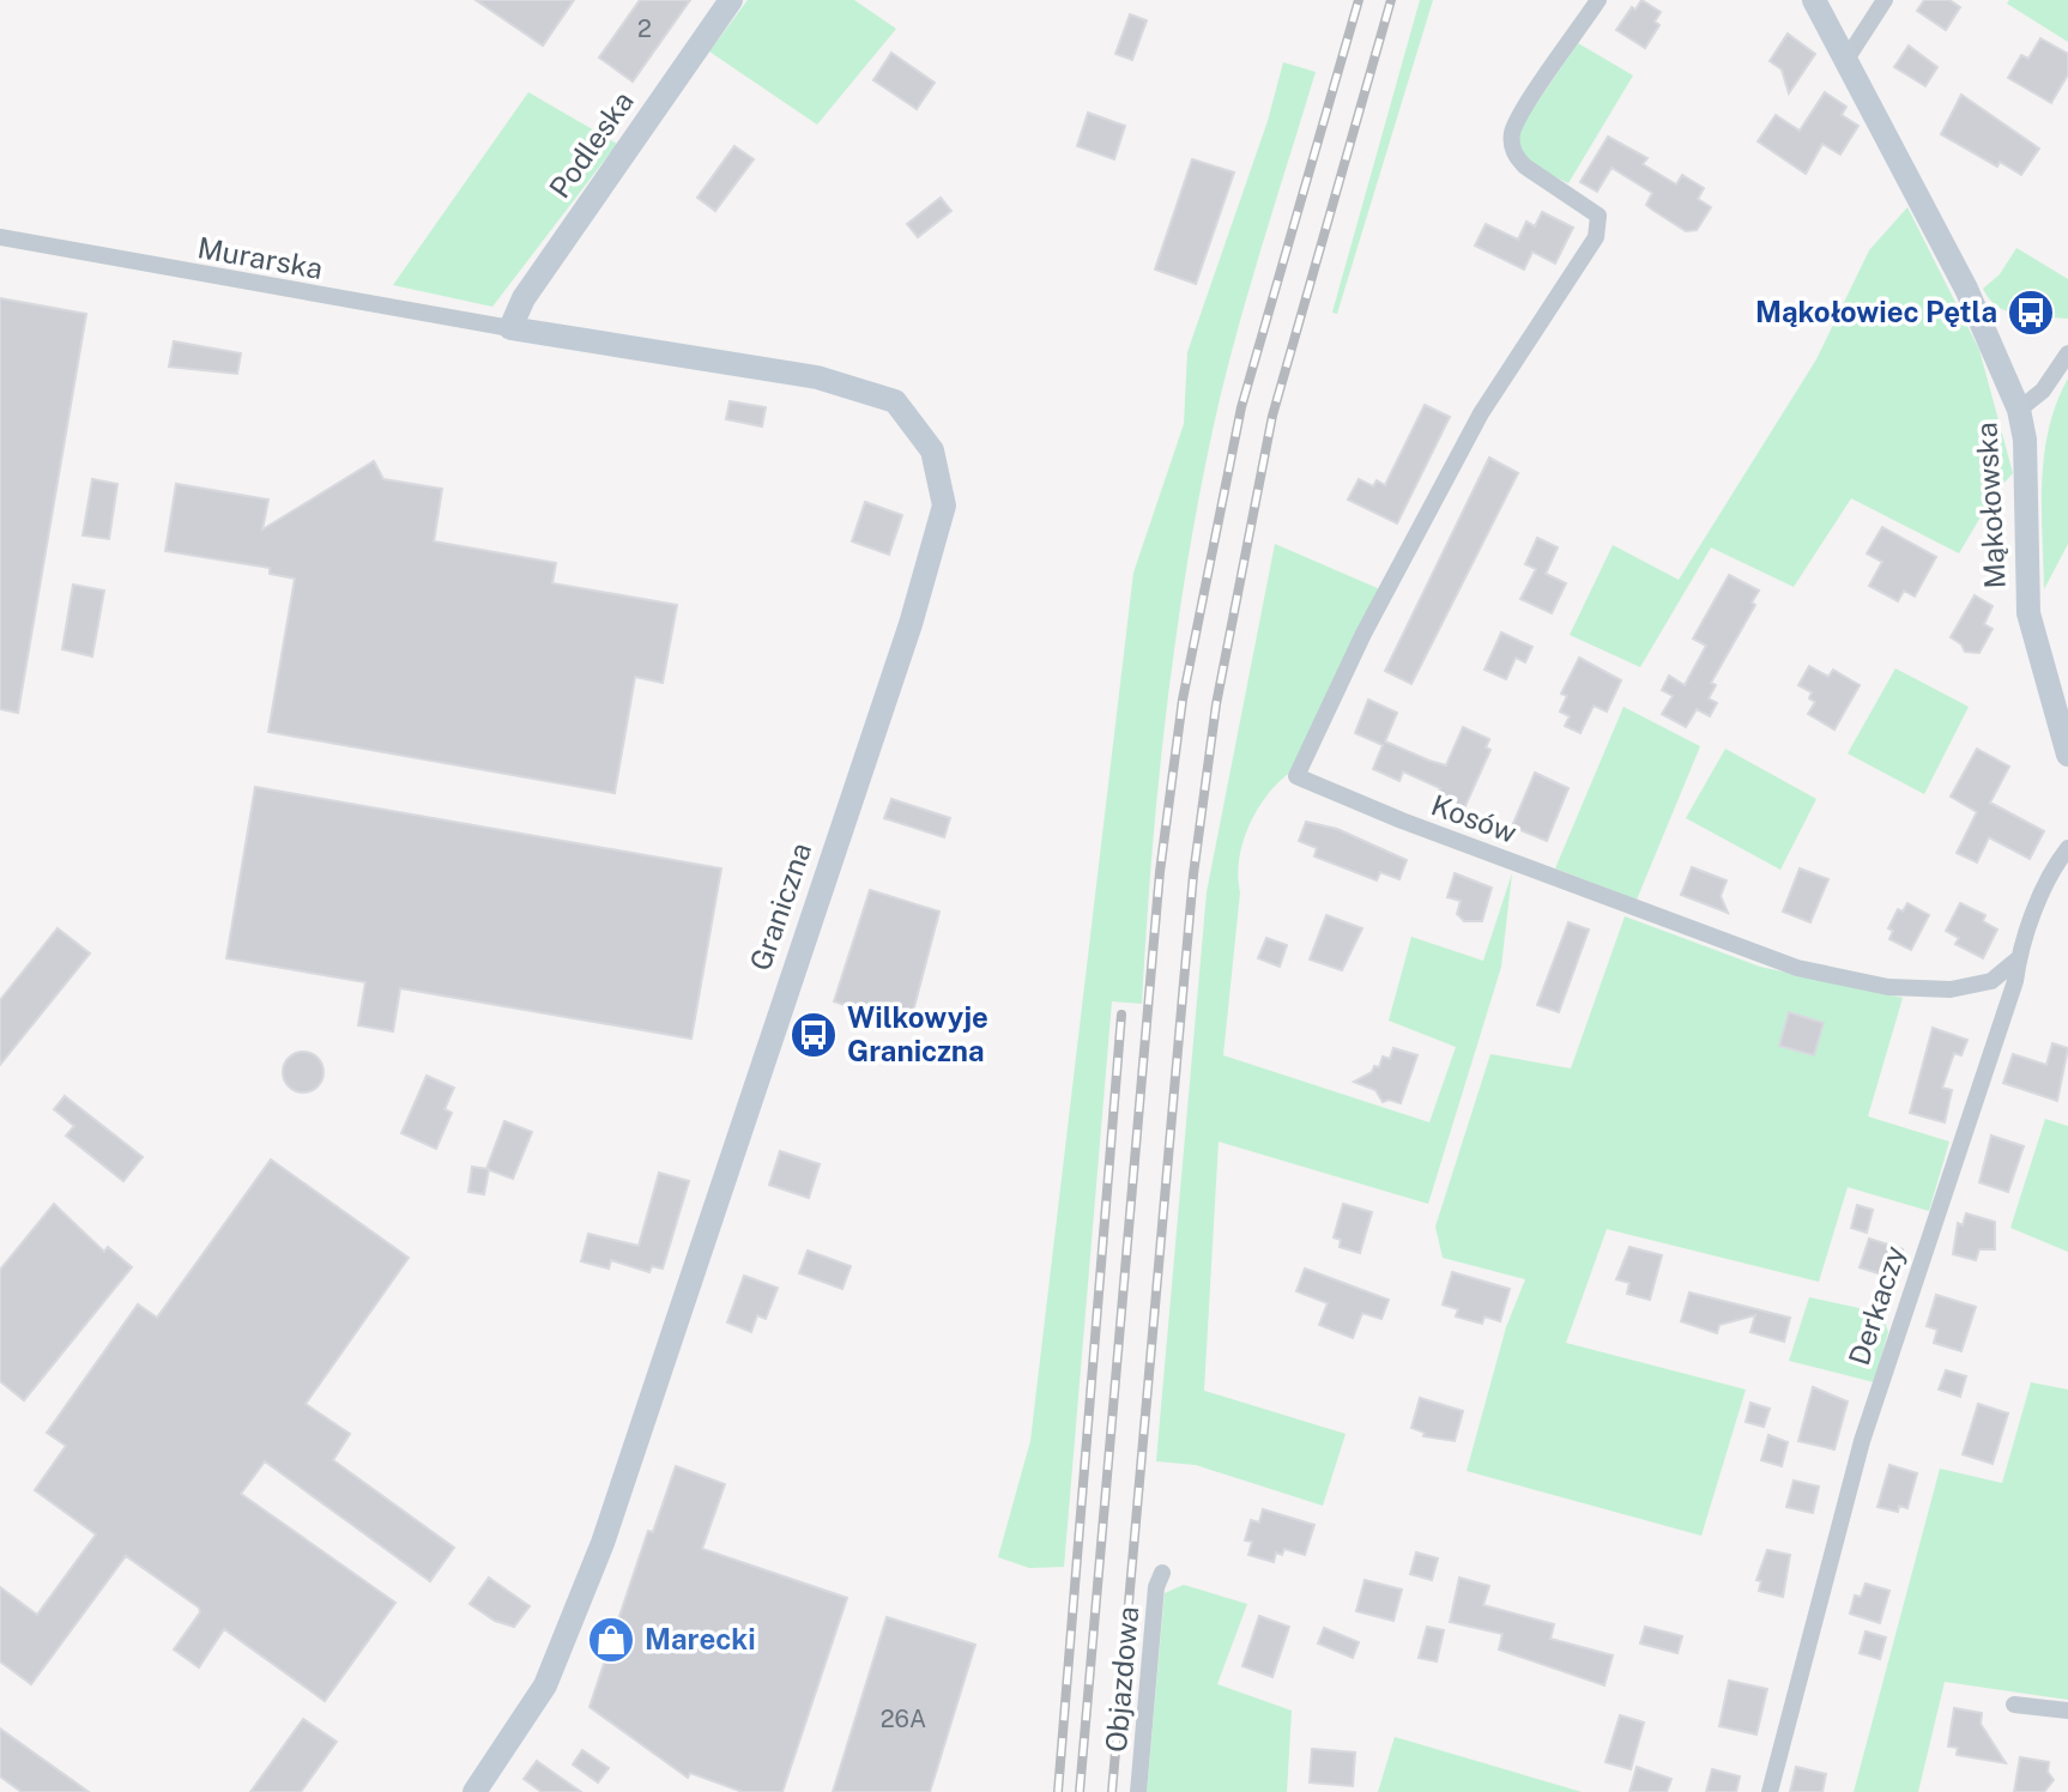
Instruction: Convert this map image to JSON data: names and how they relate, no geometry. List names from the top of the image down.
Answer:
{
  "streets": {
    "street": [
      "Podleska",
      "Murarska",
      "Mąkołowska",
      "Kosów",
      "Graniczna",
      "Derkaczy",
      "Objazdowa"
    ]
  },
  "crossings": [
    ["Podleska", "Murarska"],
    ["Podleska", "Graniczna"],
    ["Murarska", "Graniczna"],
    ["Kosów", "Derkaczy"]
  ],
  "places": {
    "bus stop": ["Mąkołowiec Pętla", "Wilkowyje Graniczna"],
    "shop": ["Marecki"]
  },
  "house_numbers": ["2", "26A"]
}
